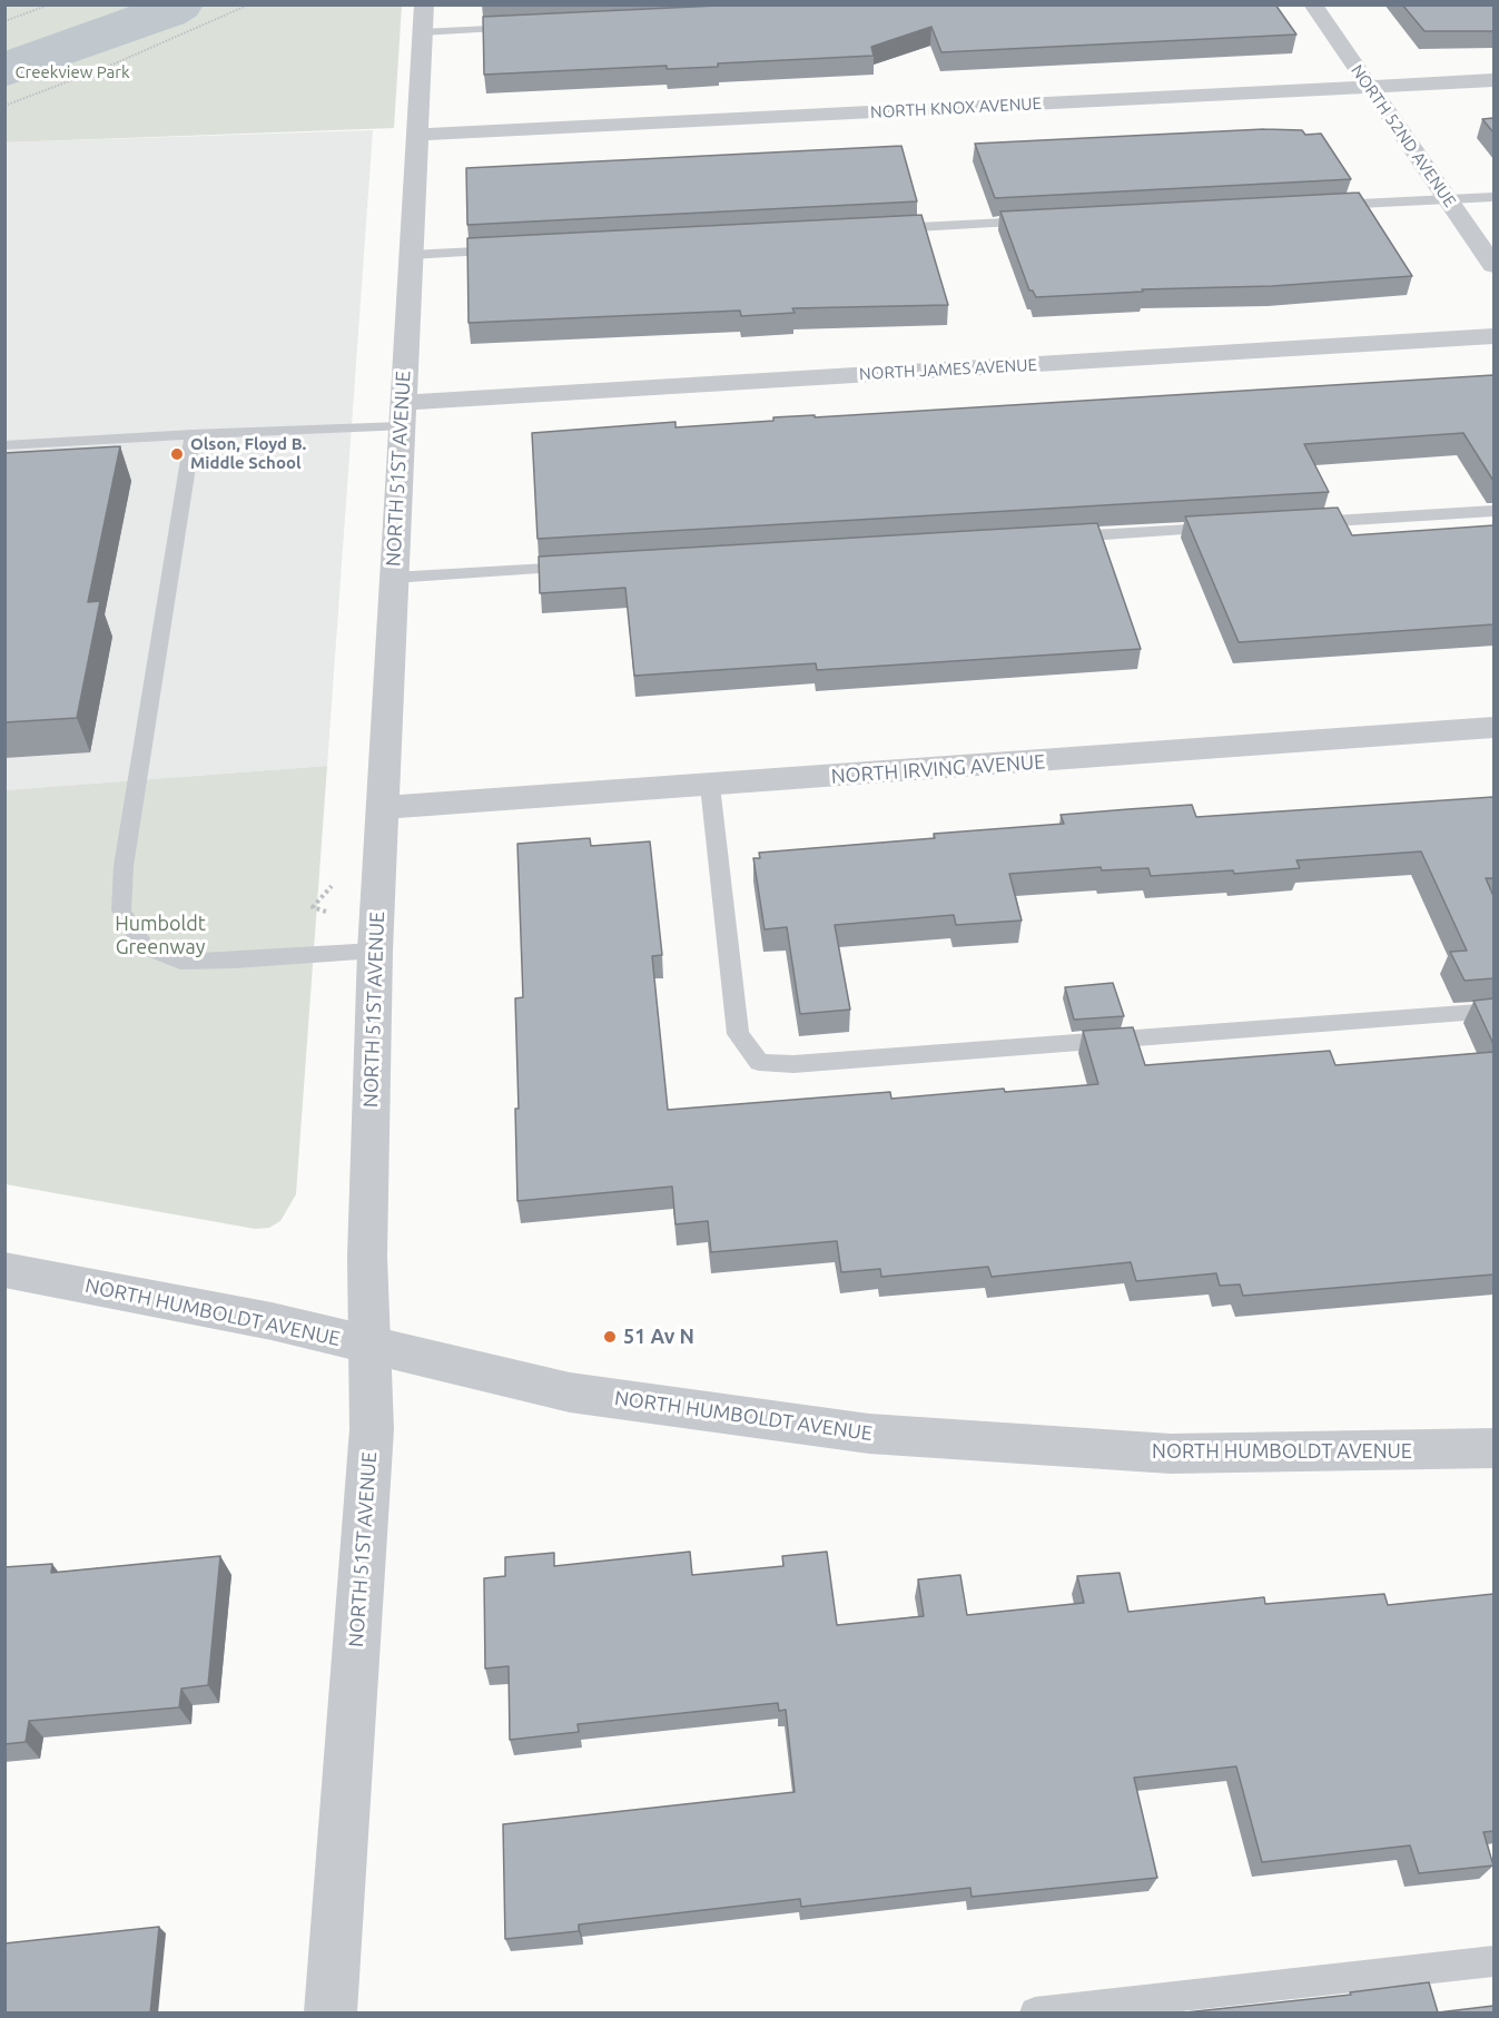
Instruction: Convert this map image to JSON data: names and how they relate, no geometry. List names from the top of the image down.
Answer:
{
  "streets": {
    "street": [
      "NORTH KNOX AVENUE",
      "NORTH 52ND AVENUE",
      "NORTH JAMES AVENUE",
      "NORTH 51ST AVENUE",
      "NORTH IRVING AVENUE",
      "NORTH HUMBOLDT AVENUE"
    ]
  },
  "crossings": [
    ["NORTH KNOX AVENUE", "NORTH 52ND AVENUE"],
    ["NORTH KNOX AVENUE", "NORTH 51ST AVENUE"],
    ["NORTH JAMES AVENUE", "NORTH 51ST AVENUE"],
    ["NORTH 51ST AVENUE", "NORTH IRVING AVENUE"],
    ["NORTH 51ST AVENUE", "NORTH HUMBOLDT AVENUE"]
  ],
  "parks": ["Creekview Park", "Humboldt Greenway"],
  "places": ["Olson, Floyd B. Middle School", "51 Av N"]
}
